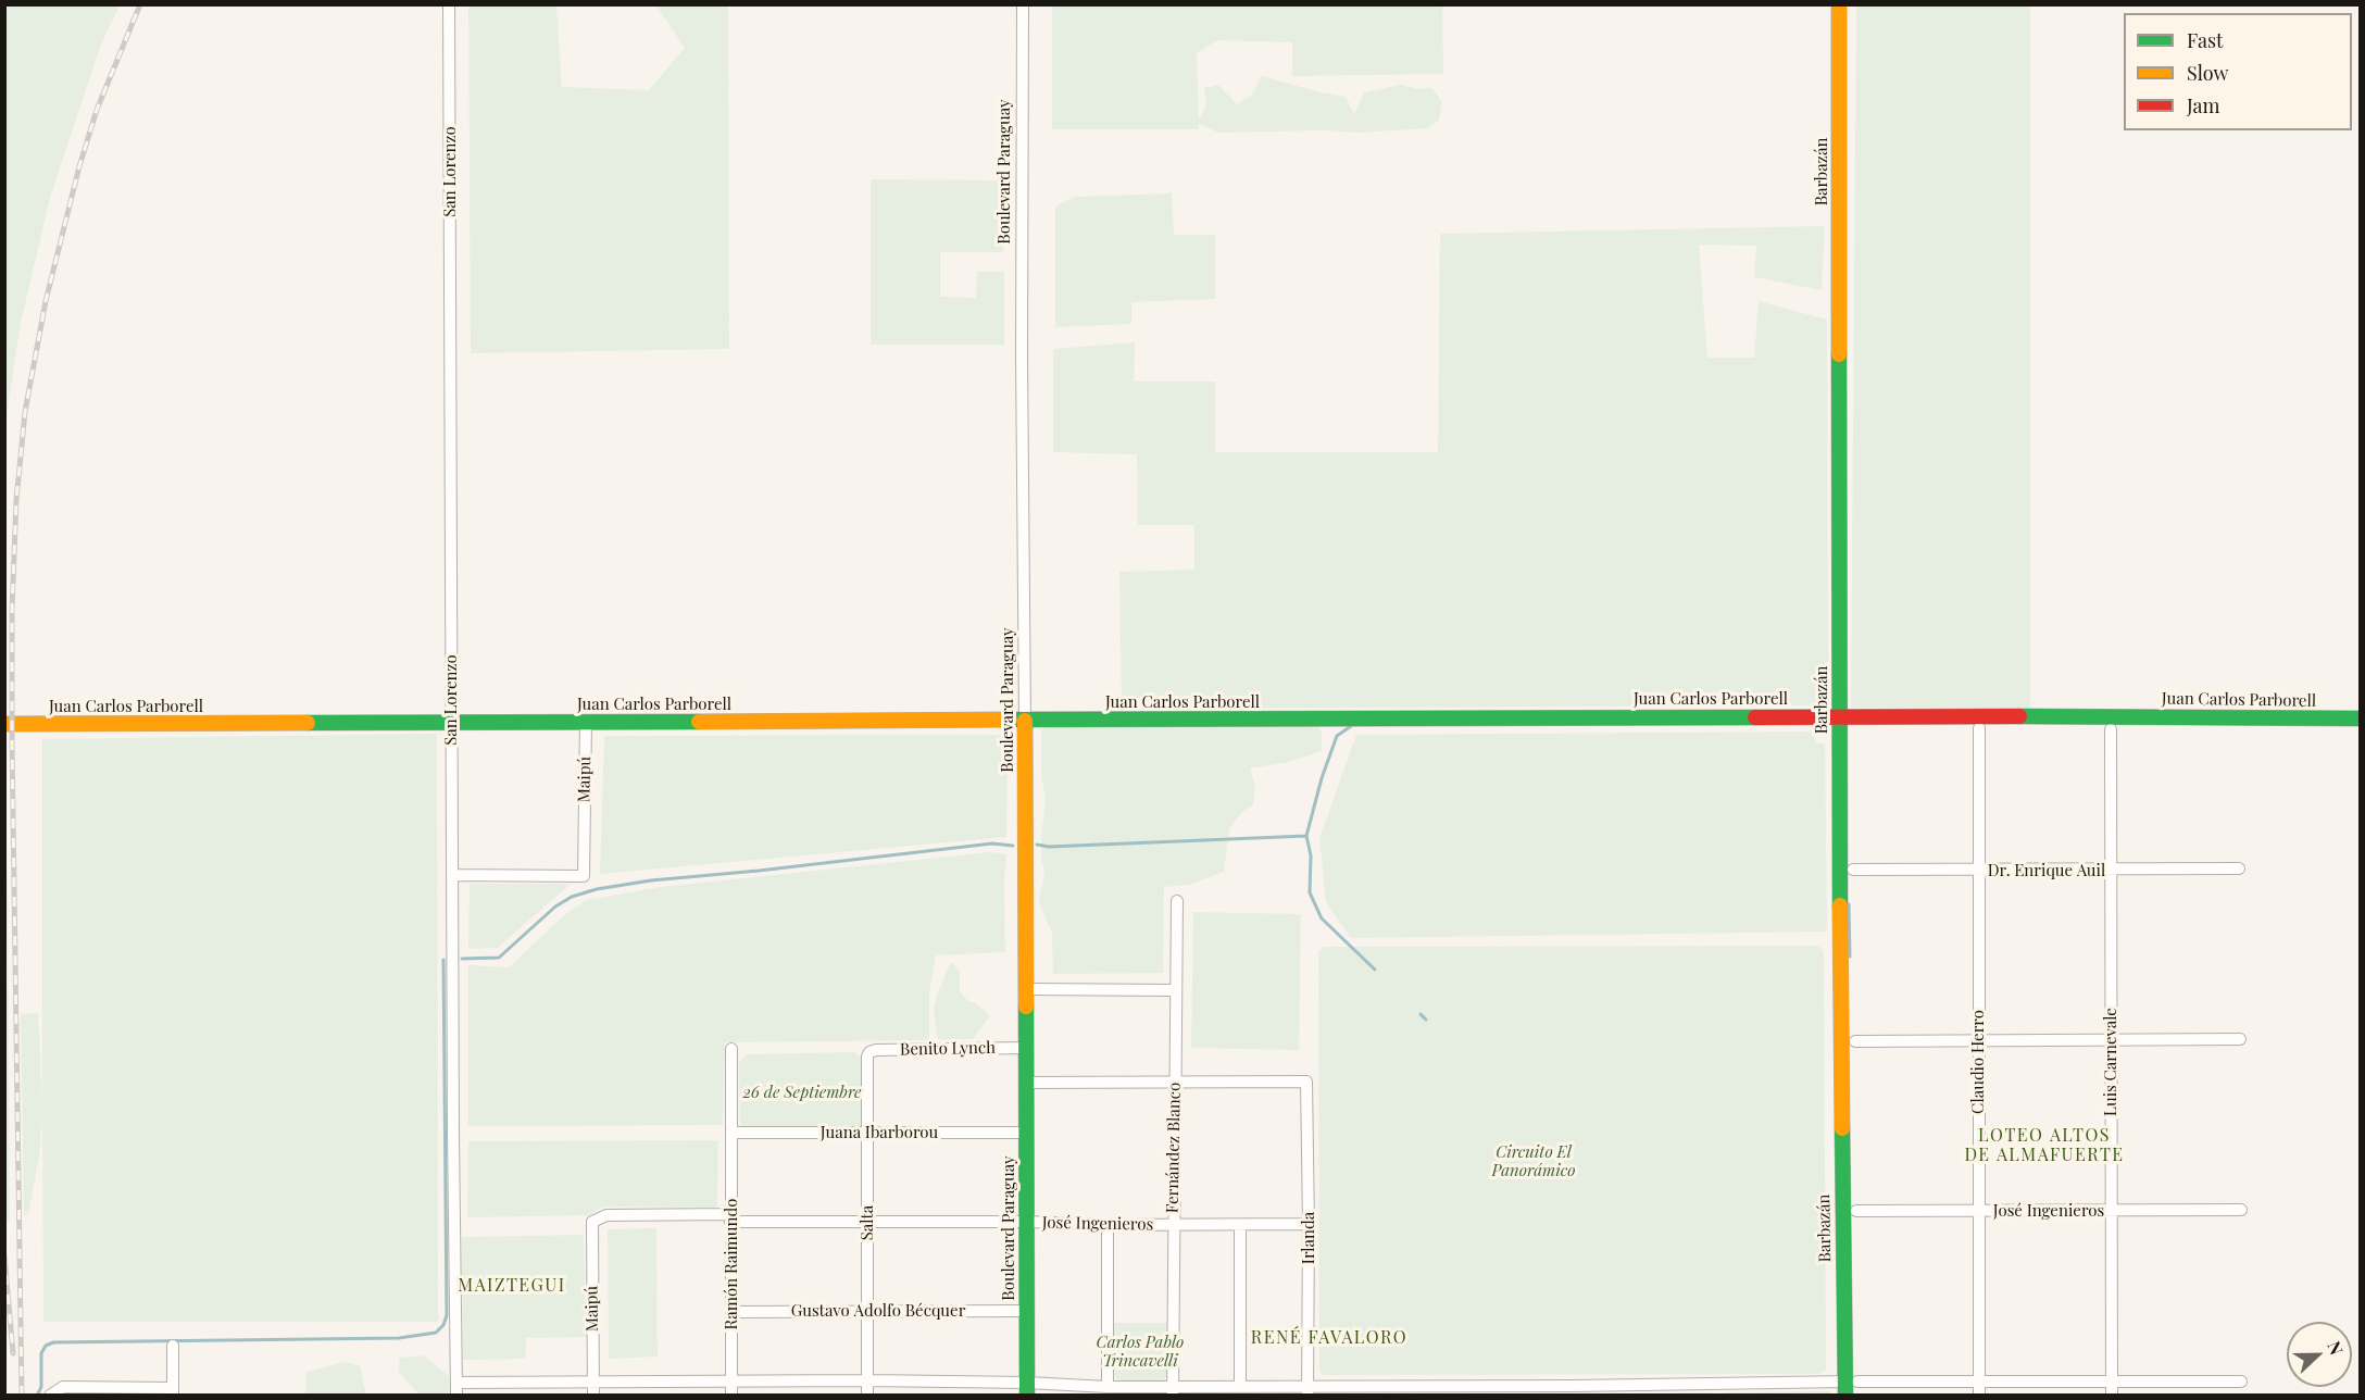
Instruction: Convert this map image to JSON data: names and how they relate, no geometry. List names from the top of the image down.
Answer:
{
  "streets": {
    "street": [
      "San Lorenzo",
      "Boulevard Paraguay",
      "Barbazán",
      "Juan Carlos Parborell",
      "Maipú",
      "Dr. Enrique Auil",
      "Benito Lynch",
      "Claudio Herro",
      "Luis Carnevale",
      "Juana Ibarborou",
      "Fernández Blanco",
      "José Ingenieros",
      "Salta",
      "Irlanda",
      "Ramón Raimundo",
      "Gustavo Adolfo Bécquer"
    ]
  },
  "crossings": [
    ["San Lorenzo", "Juan Carlos Parborell"],
    ["San Lorenzo", "Maipú"],
    ["Boulevard Paraguay", "Juan Carlos Parborell"],
    ["Boulevard Paraguay", "Benito Lynch"],
    ["Boulevard Paraguay", "Juana Ibarborou"],
    ["Boulevard Paraguay", "José Ingenieros"],
    ["Boulevard Paraguay", "Gustavo Adolfo Bécquer"],
    ["Barbazán", "Juan Carlos Parborell"],
    ["Juan Carlos Parborell", "Maipú"],
    ["Maipú", "José Ingenieros"],
    ["Dr. Enrique Auil", "Claudio Herro"],
    ["Dr. Enrique Auil", "Luis Carnevale"],
    ["Benito Lynch", "Salta"],
    ["Claudio Herro", "José Ingenieros"],
    ["Luis Carnevale", "José Ingenieros"],
    ["Juana Ibarborou", "Salta"],
    ["Juana Ibarborou", "Ramón Raimundo"],
    ["Fernández Blanco", "José Ingenieros"],
    ["Fernández Blanco", "Irlanda"],
    ["José Ingenieros", "Salta"],
    ["José Ingenieros", "Irlanda"],
    ["José Ingenieros", "Ramón Raimundo"],
    ["Salta", "Gustavo Adolfo Bécquer"],
    ["Ramón Raimundo", "Gustavo Adolfo Bécquer"]
  ],
  "districts": ["LOTEO ALTOS DE ALMAFUERTE", "MAIZTEGUI", "RENÉ FAVALORO"],
  "parks": ["26 de Septiembre", "Circuito El Panorámico", "Carlos Pablo Trincavelli"],
  "legend": ["Fast", "Slow", "Jam"],
  "north": "right"
}
